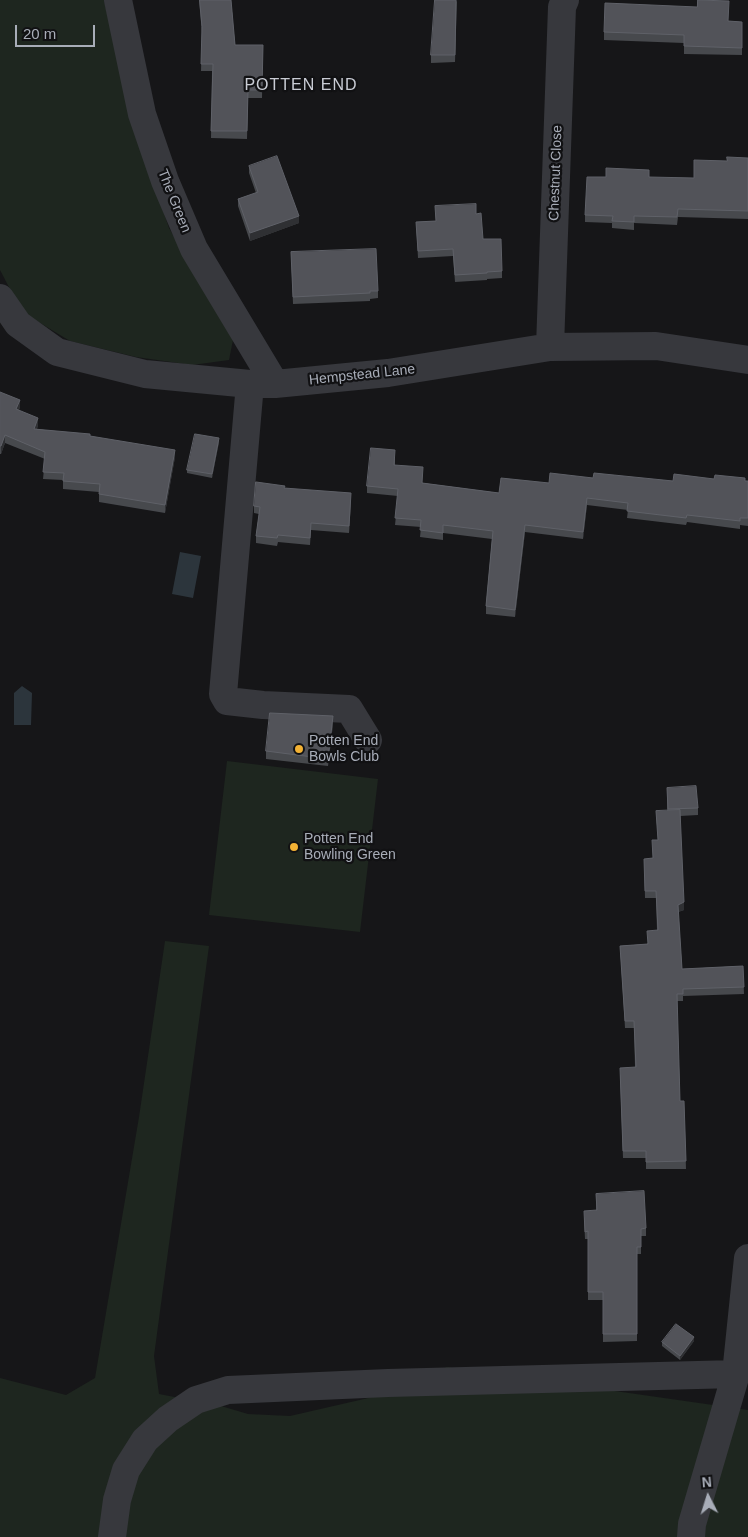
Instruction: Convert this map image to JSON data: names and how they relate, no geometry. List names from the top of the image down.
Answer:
{
  "streets": {
    "street": ["Chestnut Close", "The Green", "Hempstead Lane"]
  },
  "crossings": [
    ["Chestnut Close", "Hempstead Lane"],
    ["The Green", "Hempstead Lane"]
  ],
  "districts": ["POTTEN END"],
  "places": ["Potten End Bowls Club", "Potten End Bowling Green"],
  "scale_bar": "20 m",
  "north": "top"
}
